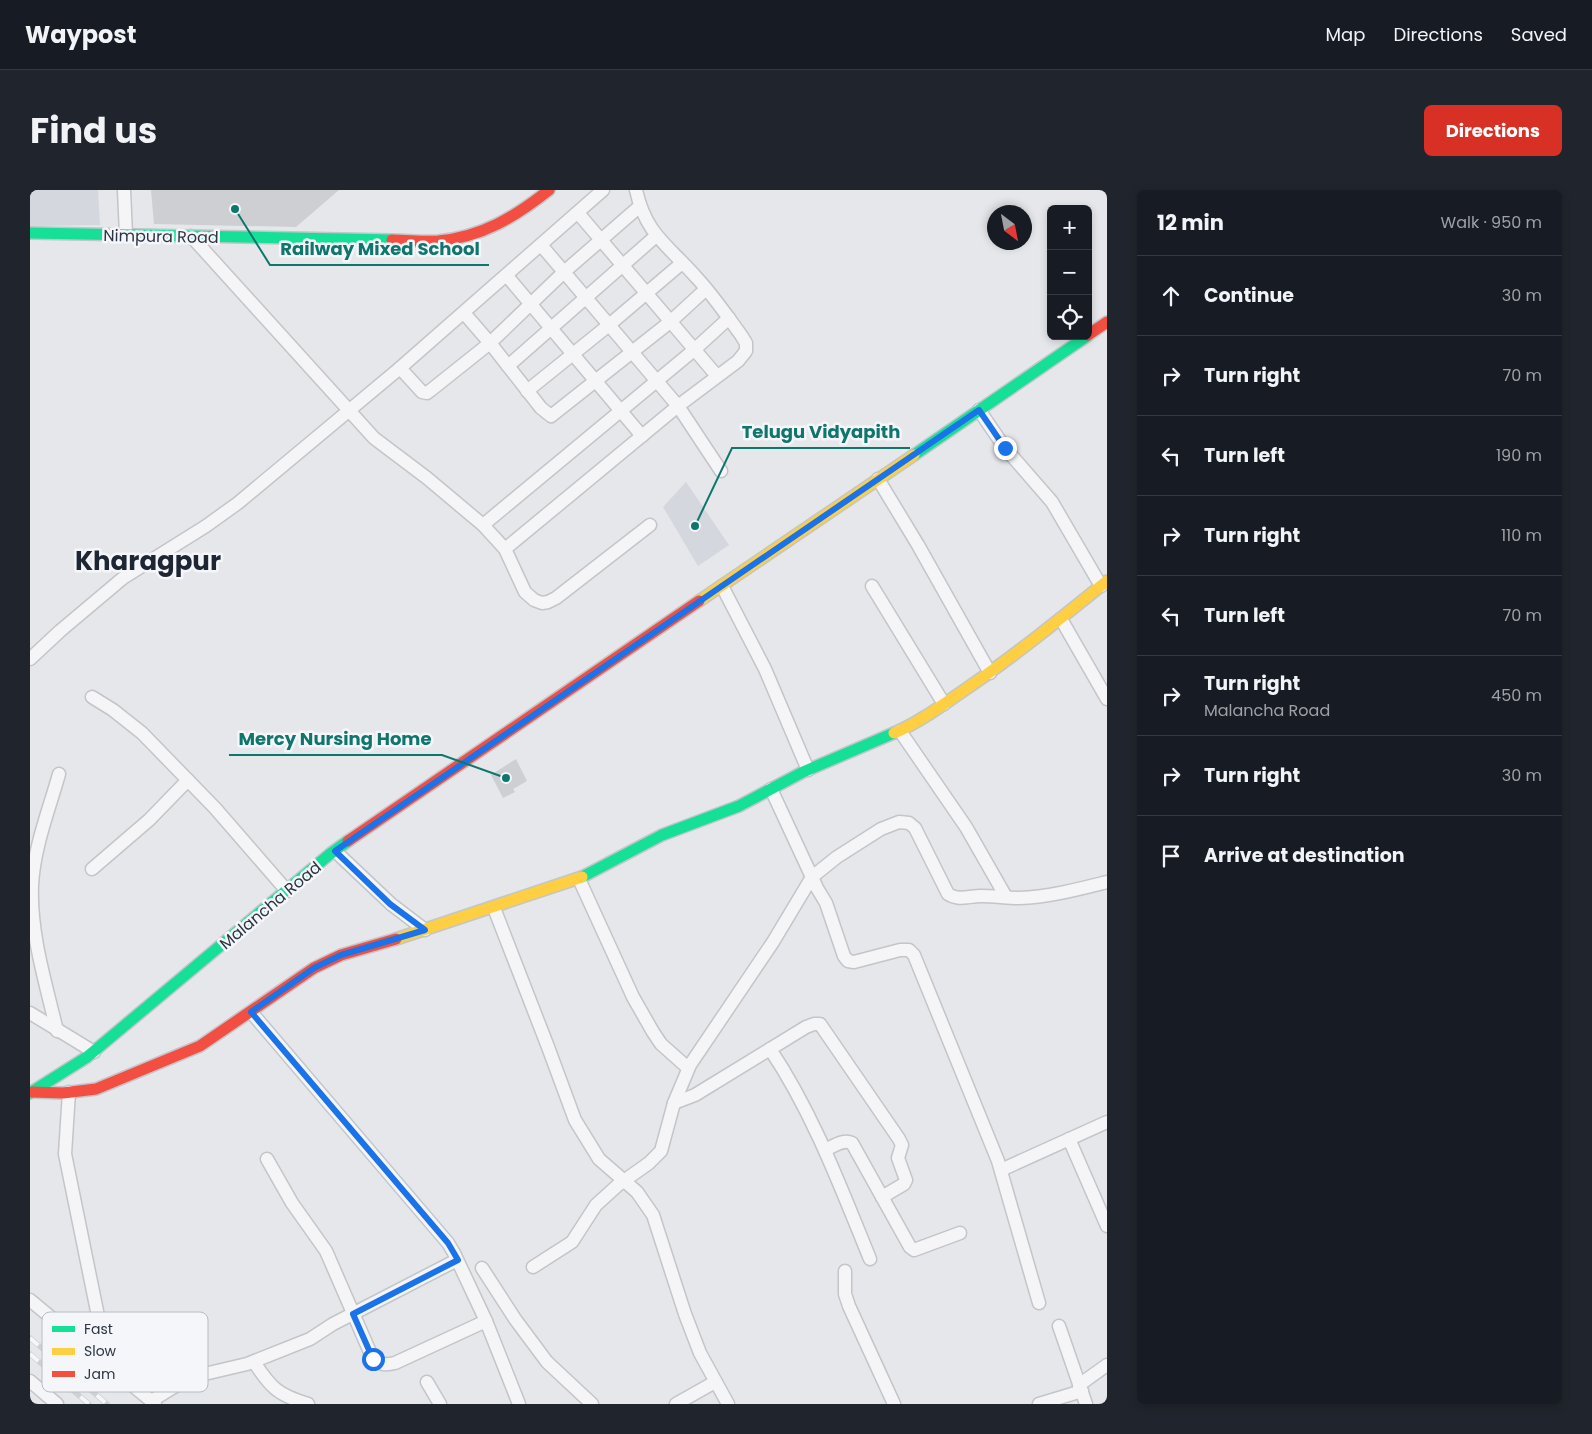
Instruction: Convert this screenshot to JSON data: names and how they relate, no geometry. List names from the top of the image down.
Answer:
{
  "streets": {
    "street": ["Nimpura Road", "Malancha Road"]
  },
  "districts": ["Kharagpur"],
  "places": ["Railway Mixed School", "Telugu Vidyapith", "Mercy Nursing Home"],
  "legend": ["Fast", "Slow", "Jam"],
  "north": "bottom right",
  "page": {
    "header": "Waypost",
    "nav": ["Map", "Directions", "Saved"],
    "title": "Find us",
    "buttons": "Directions",
    "heading": ["12 min", "Walk · 950 m"],
    "map_buttons": ["+", "−"],
    "list": [
      ["Continue", "30 m"],
      ["Turn right", "70 m"],
      ["Turn left", "190 m"],
      ["Turn right", "110 m"],
      ["Turn left", "70 m"],
      ["Turn right", "Malancha Road", "450 m"],
      ["Turn right", "30 m"],
      "Arrive at destination"
    ]
  }
}
